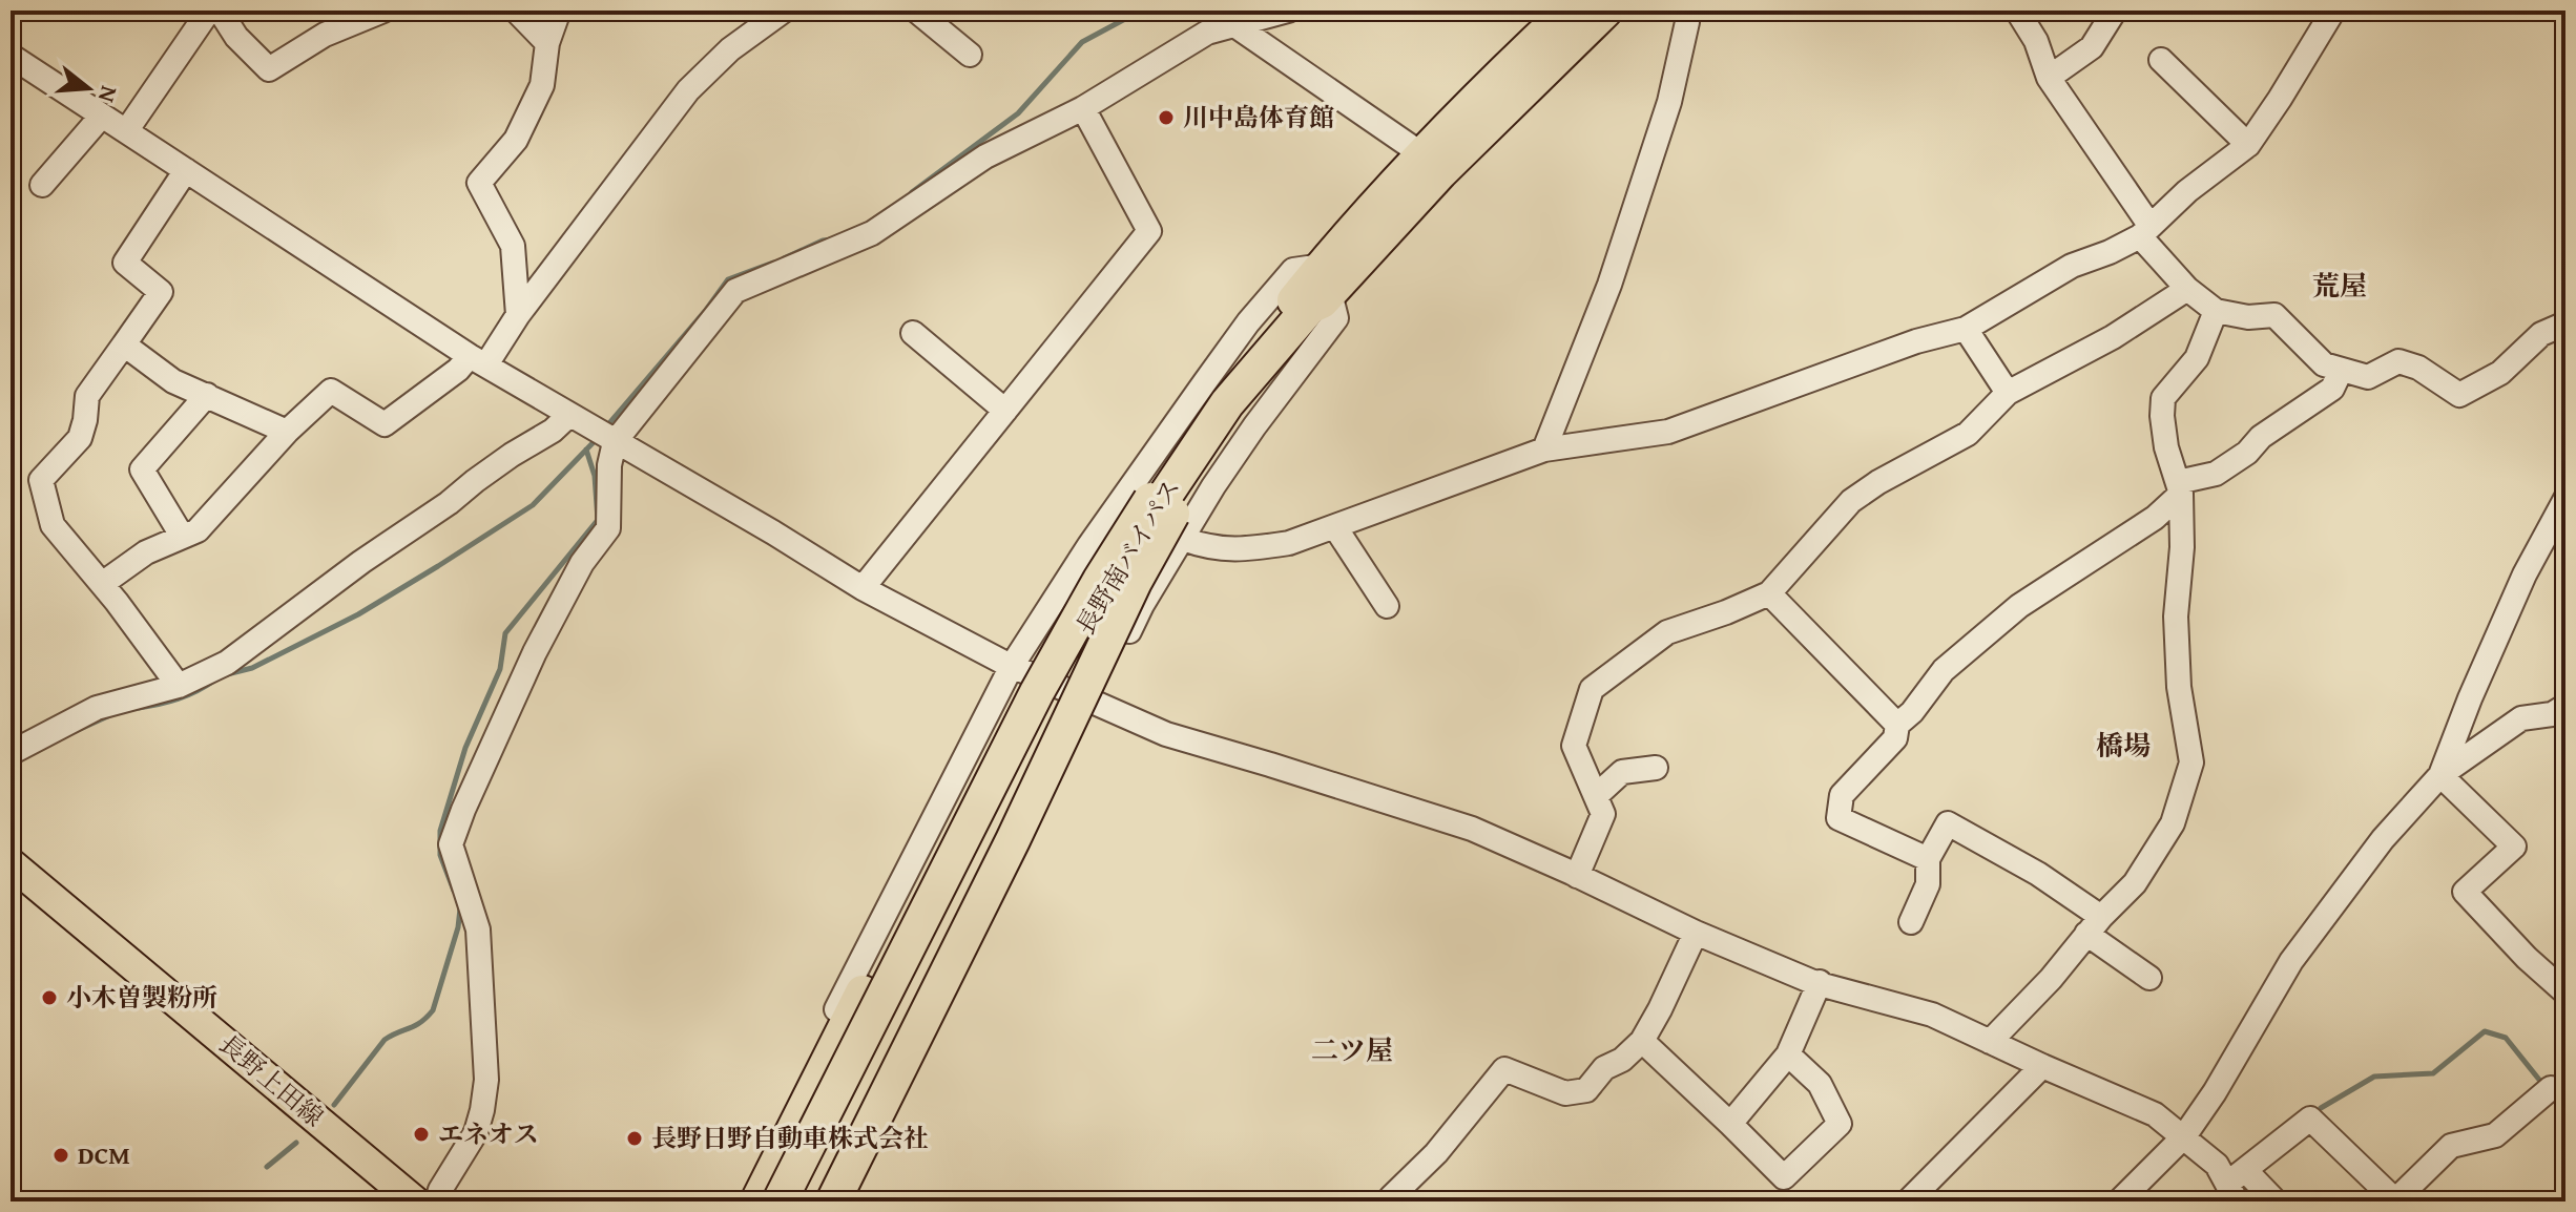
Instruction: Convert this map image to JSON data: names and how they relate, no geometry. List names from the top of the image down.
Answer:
{
  "streets": {
    "highway": ["長野南バイパス"],
    "main road": ["長野上田線"]
  },
  "districts": ["荒屋", "橋場", "二ツ屋"],
  "places": [
    "川中島体育館",
    "小木曽製粉所",
    "エネオス",
    "長野日野自動車株式会社",
    "DCM"
  ],
  "north": "right"
}
